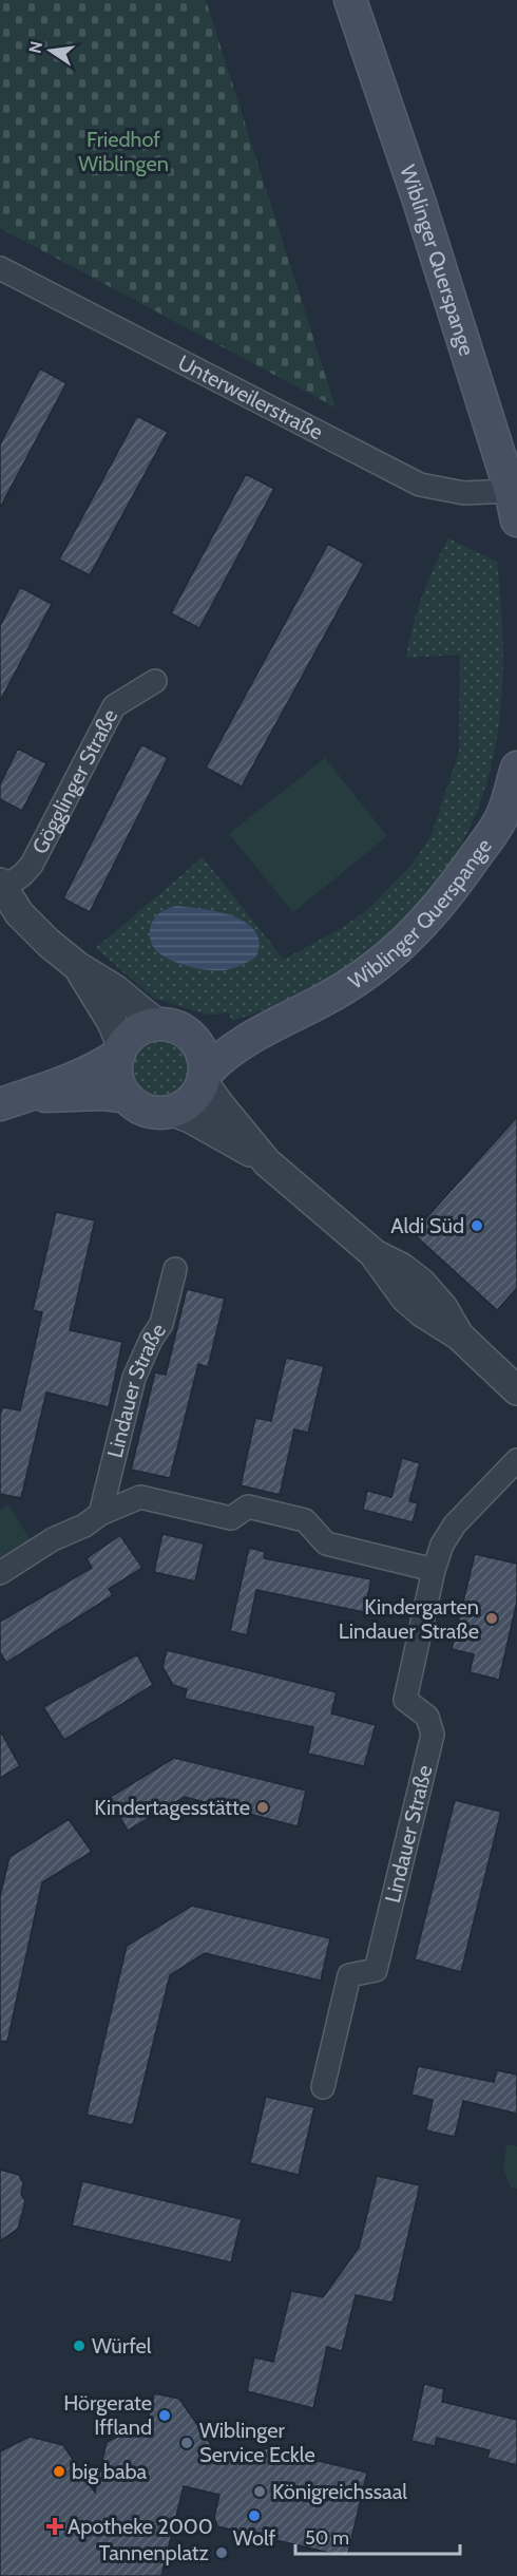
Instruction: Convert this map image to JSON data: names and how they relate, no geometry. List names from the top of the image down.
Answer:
{
  "streets": {
    "main road": ["Wiblinger Querspange"],
    "street": ["Unterweilerstraße", "Gögglinger Straße", "Lindauer Straße"]
  },
  "crossings": [
    ["Wiblinger Querspange", "Unterweilerstraße"],
    ["Wiblinger Querspange", "Gögglinger Straße"]
  ],
  "parks": ["Friedhof Wiblingen"],
  "places": {
    "other": [
      "Aldi Süd",
      "Kindergarten Lindauer Straße",
      "Kindertagesstätte",
      "Würfel",
      "Hörgerate Iffland",
      "Wiblinger Service Eckle",
      "big baba",
      "Königreichssaal",
      "Wolf",
      "Tannenplatz"
    ],
    "health": ["Apotheke 2000"]
  },
  "scale_bar": "50 m",
  "north": "left"
}
